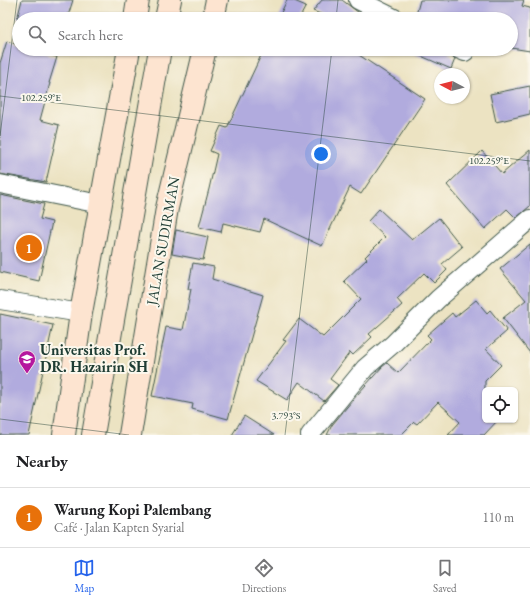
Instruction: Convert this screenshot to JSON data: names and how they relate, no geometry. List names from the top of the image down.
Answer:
{
  "streets": {
    "main road": ["JALAN SUDIRMAN"]
  },
  "places": {
    "school or university": ["Universitas Prof. DR. Hazairin SH"]
  },
  "north": "left",
  "page": {
    "search": "Search here",
    "pins": "1",
    "heading": "Nearby",
    "list": [
      {
        "mark": "1",
        "name": "Warung Kopi Palembang",
        "note": "Café · Jalan Kapten Syarial",
        "value": "110 m"
      }
    ],
    "nav": ["Map", "Directions", "Saved"]
  },
  "coordinates": ["102.259°E", "3.793°S"]
}
